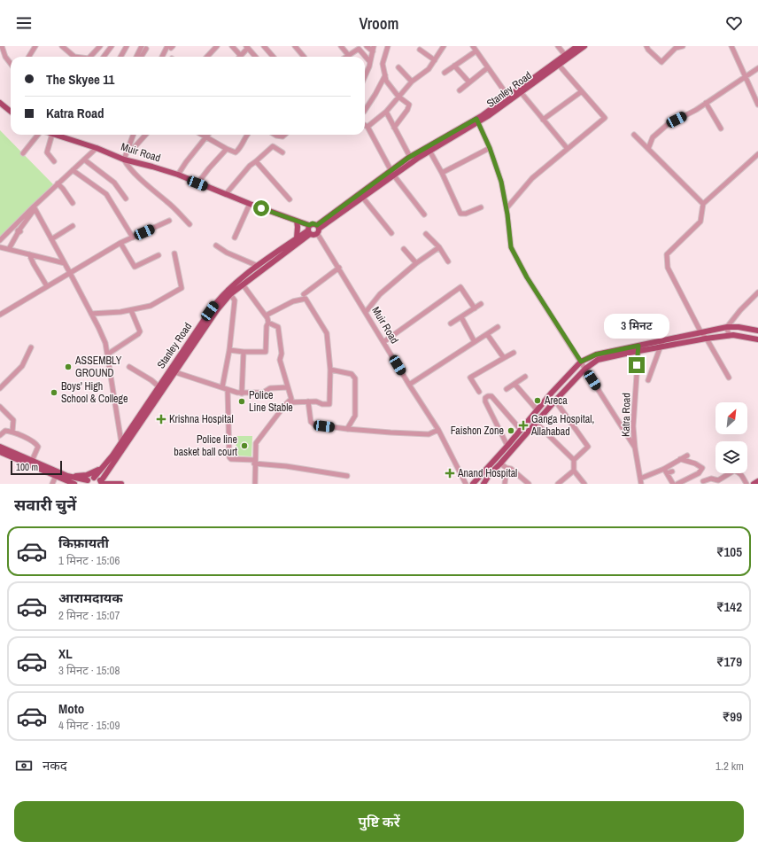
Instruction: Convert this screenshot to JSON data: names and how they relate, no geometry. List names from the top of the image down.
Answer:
{
  "streets": {
    "main road": ["Stanley Road", "Muir Road"],
    "street": ["Katra Road"]
  },
  "crossings": [
    ["Stanley Road", "Muir Road"]
  ],
  "places": {
    "other": [
      "ASSEMBLY GROUND",
      "Boys' High School & College",
      "Areca",
      "Police Line Stable",
      "Faishon Zone",
      "Police line basket ball court"
    ],
    "health": ["Krishna Hospital", "Ganga Hospital, Allahabad", "Anand Hospital"]
  },
  "scale_bar": "100 m",
  "north": "top right",
  "page": {
    "header": "Vroom",
    "banner": ["The Skyee 11", "Katra Road"],
    "bubble": "3 मिनट",
    "scale": "100 m",
    "heading": "सवारी चुनें",
    "list": [
      {
        "name": "किफ़ायती",
        "note": "1 मिनट · 15:06",
        "value": "₹105"
      },
      {
        "name": "आरामदायक",
        "note": "2 मिनट · 15:07",
        "value": "₹142"
      },
      {
        "name": "XL",
        "note": "3 मिनट · 15:08",
        "value": "₹179"
      },
      {
        "name": "Moto",
        "note": "4 मिनट · 15:09",
        "value": "₹99"
      }
    ],
    "pay": ["नकद", "1.2 km"],
    "buttons": "पुष्टि करें"
  }
}
